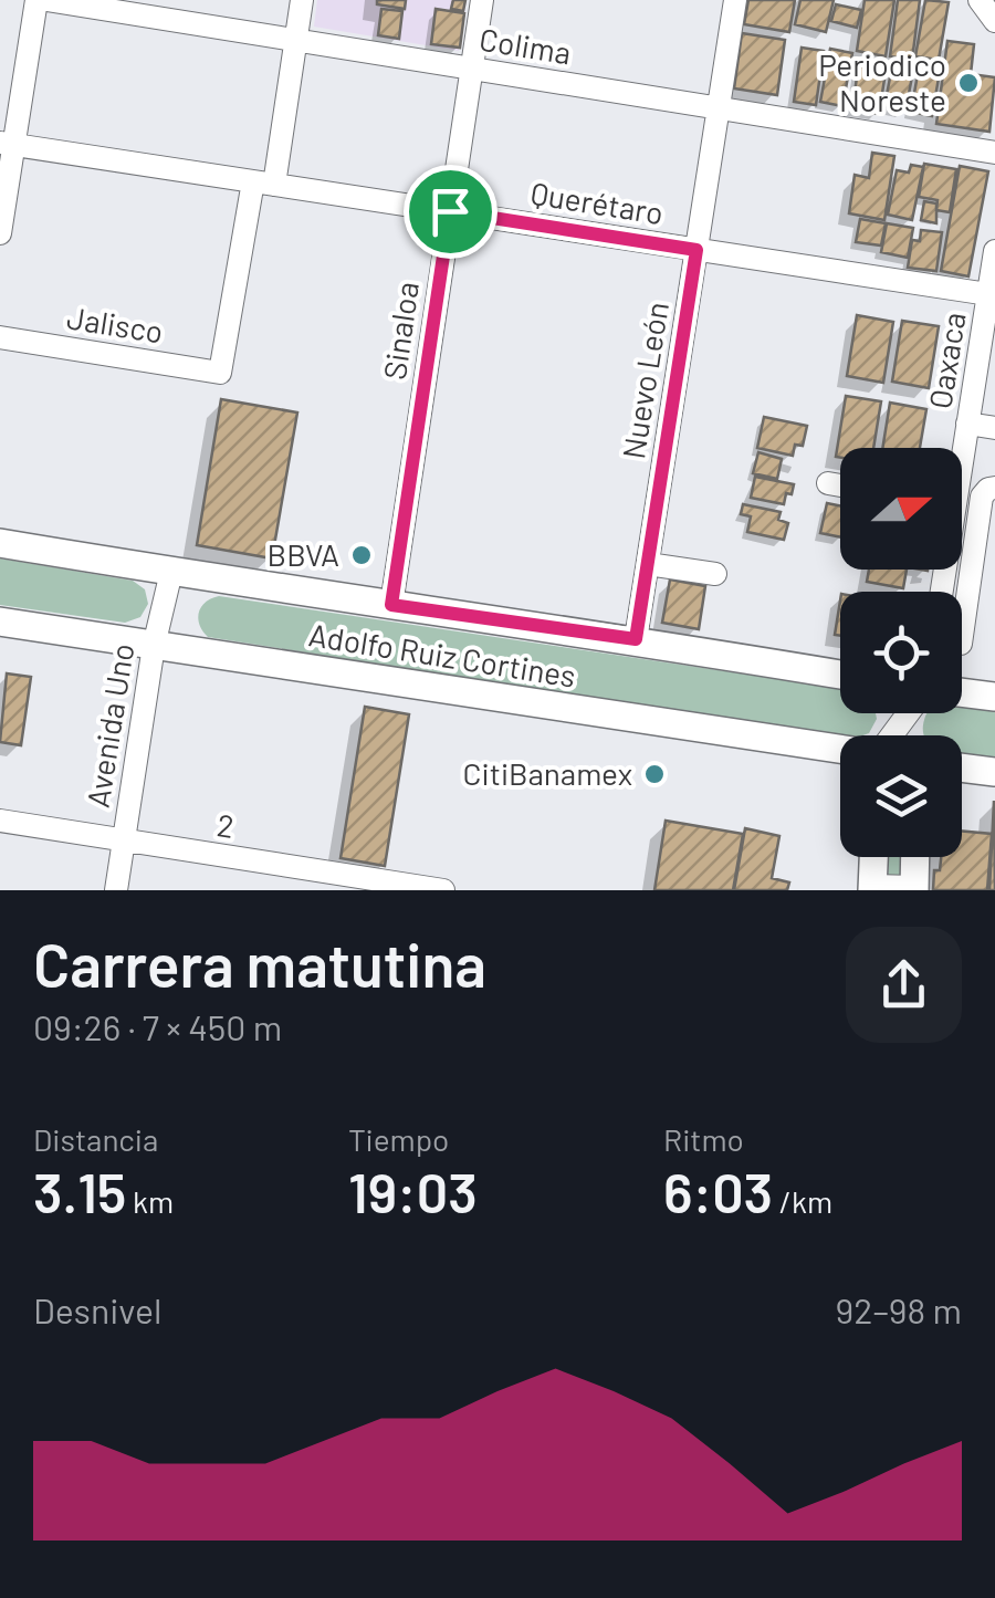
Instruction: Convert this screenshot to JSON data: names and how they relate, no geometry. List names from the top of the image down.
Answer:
{
  "streets": {
    "main road": ["Adolfo Ruiz Cortines"],
    "street": [
      "Colima",
      "Querétaro",
      "Jalisco",
      "Sinaloa",
      "Oaxaca",
      "Nuevo León",
      "Avenida Uno",
      "2"
    ]
  },
  "crossings": [
    ["Colima", "Sinaloa"],
    ["Colima", "Nuevo León"],
    ["Querétaro", "Jalisco"],
    ["Querétaro", "Sinaloa"],
    ["Querétaro", "Oaxaca"],
    ["Querétaro", "Nuevo León"],
    ["Sinaloa", "Adolfo Ruiz Cortines"],
    ["Nuevo León", "Adolfo Ruiz Cortines"],
    ["Adolfo Ruiz Cortines", "Avenida Uno"],
    ["Avenida Uno", "2"]
  ],
  "places": ["Periodico Noreste", "BBVA", "CitiBanamex"],
  "north": "right",
  "page": {
    "heading": ["Carrera matutina", "09:26 · 7 × 450 m"],
    "stats": [
      ["Distancia", "3.15 km"],
      ["Tiempo", "19:03"],
      ["Ritmo", "6:03 /km"]
    ],
    "chart": ["Desnivel", "92–98 m"]
  }
}
